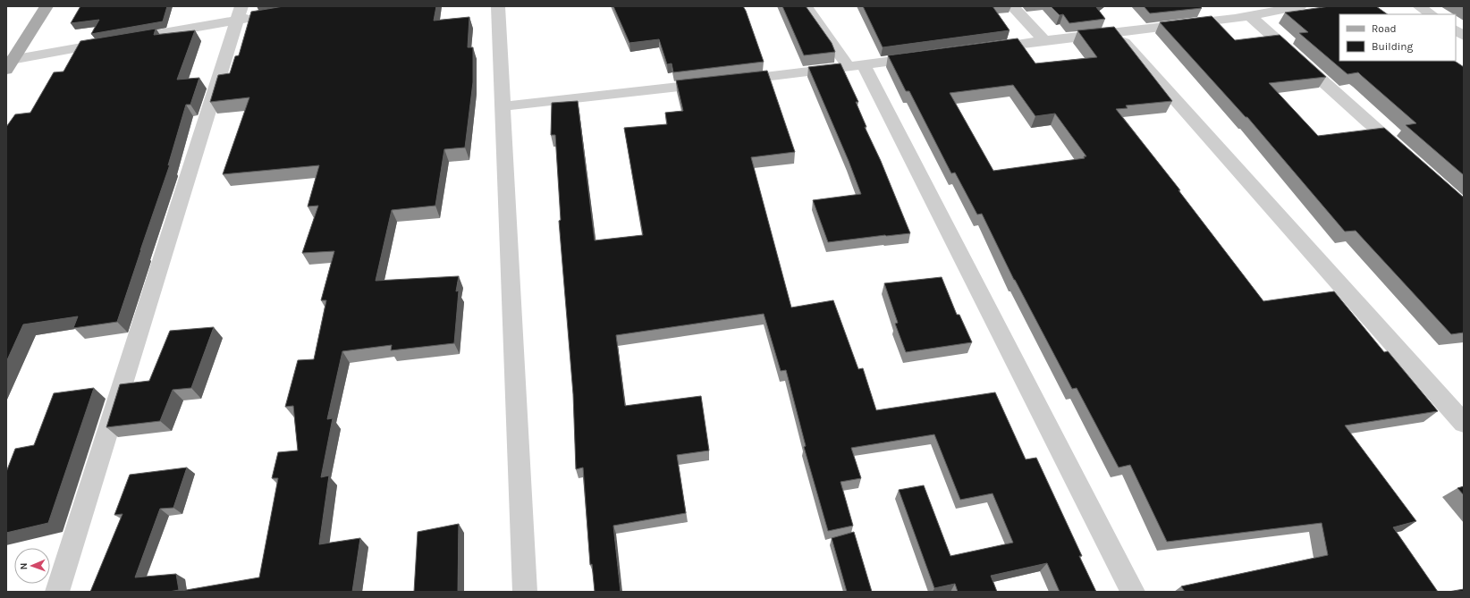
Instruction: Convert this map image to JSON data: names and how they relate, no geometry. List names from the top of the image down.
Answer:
{
  "legend": ["Road", "Building"],
  "north": "left"
}
